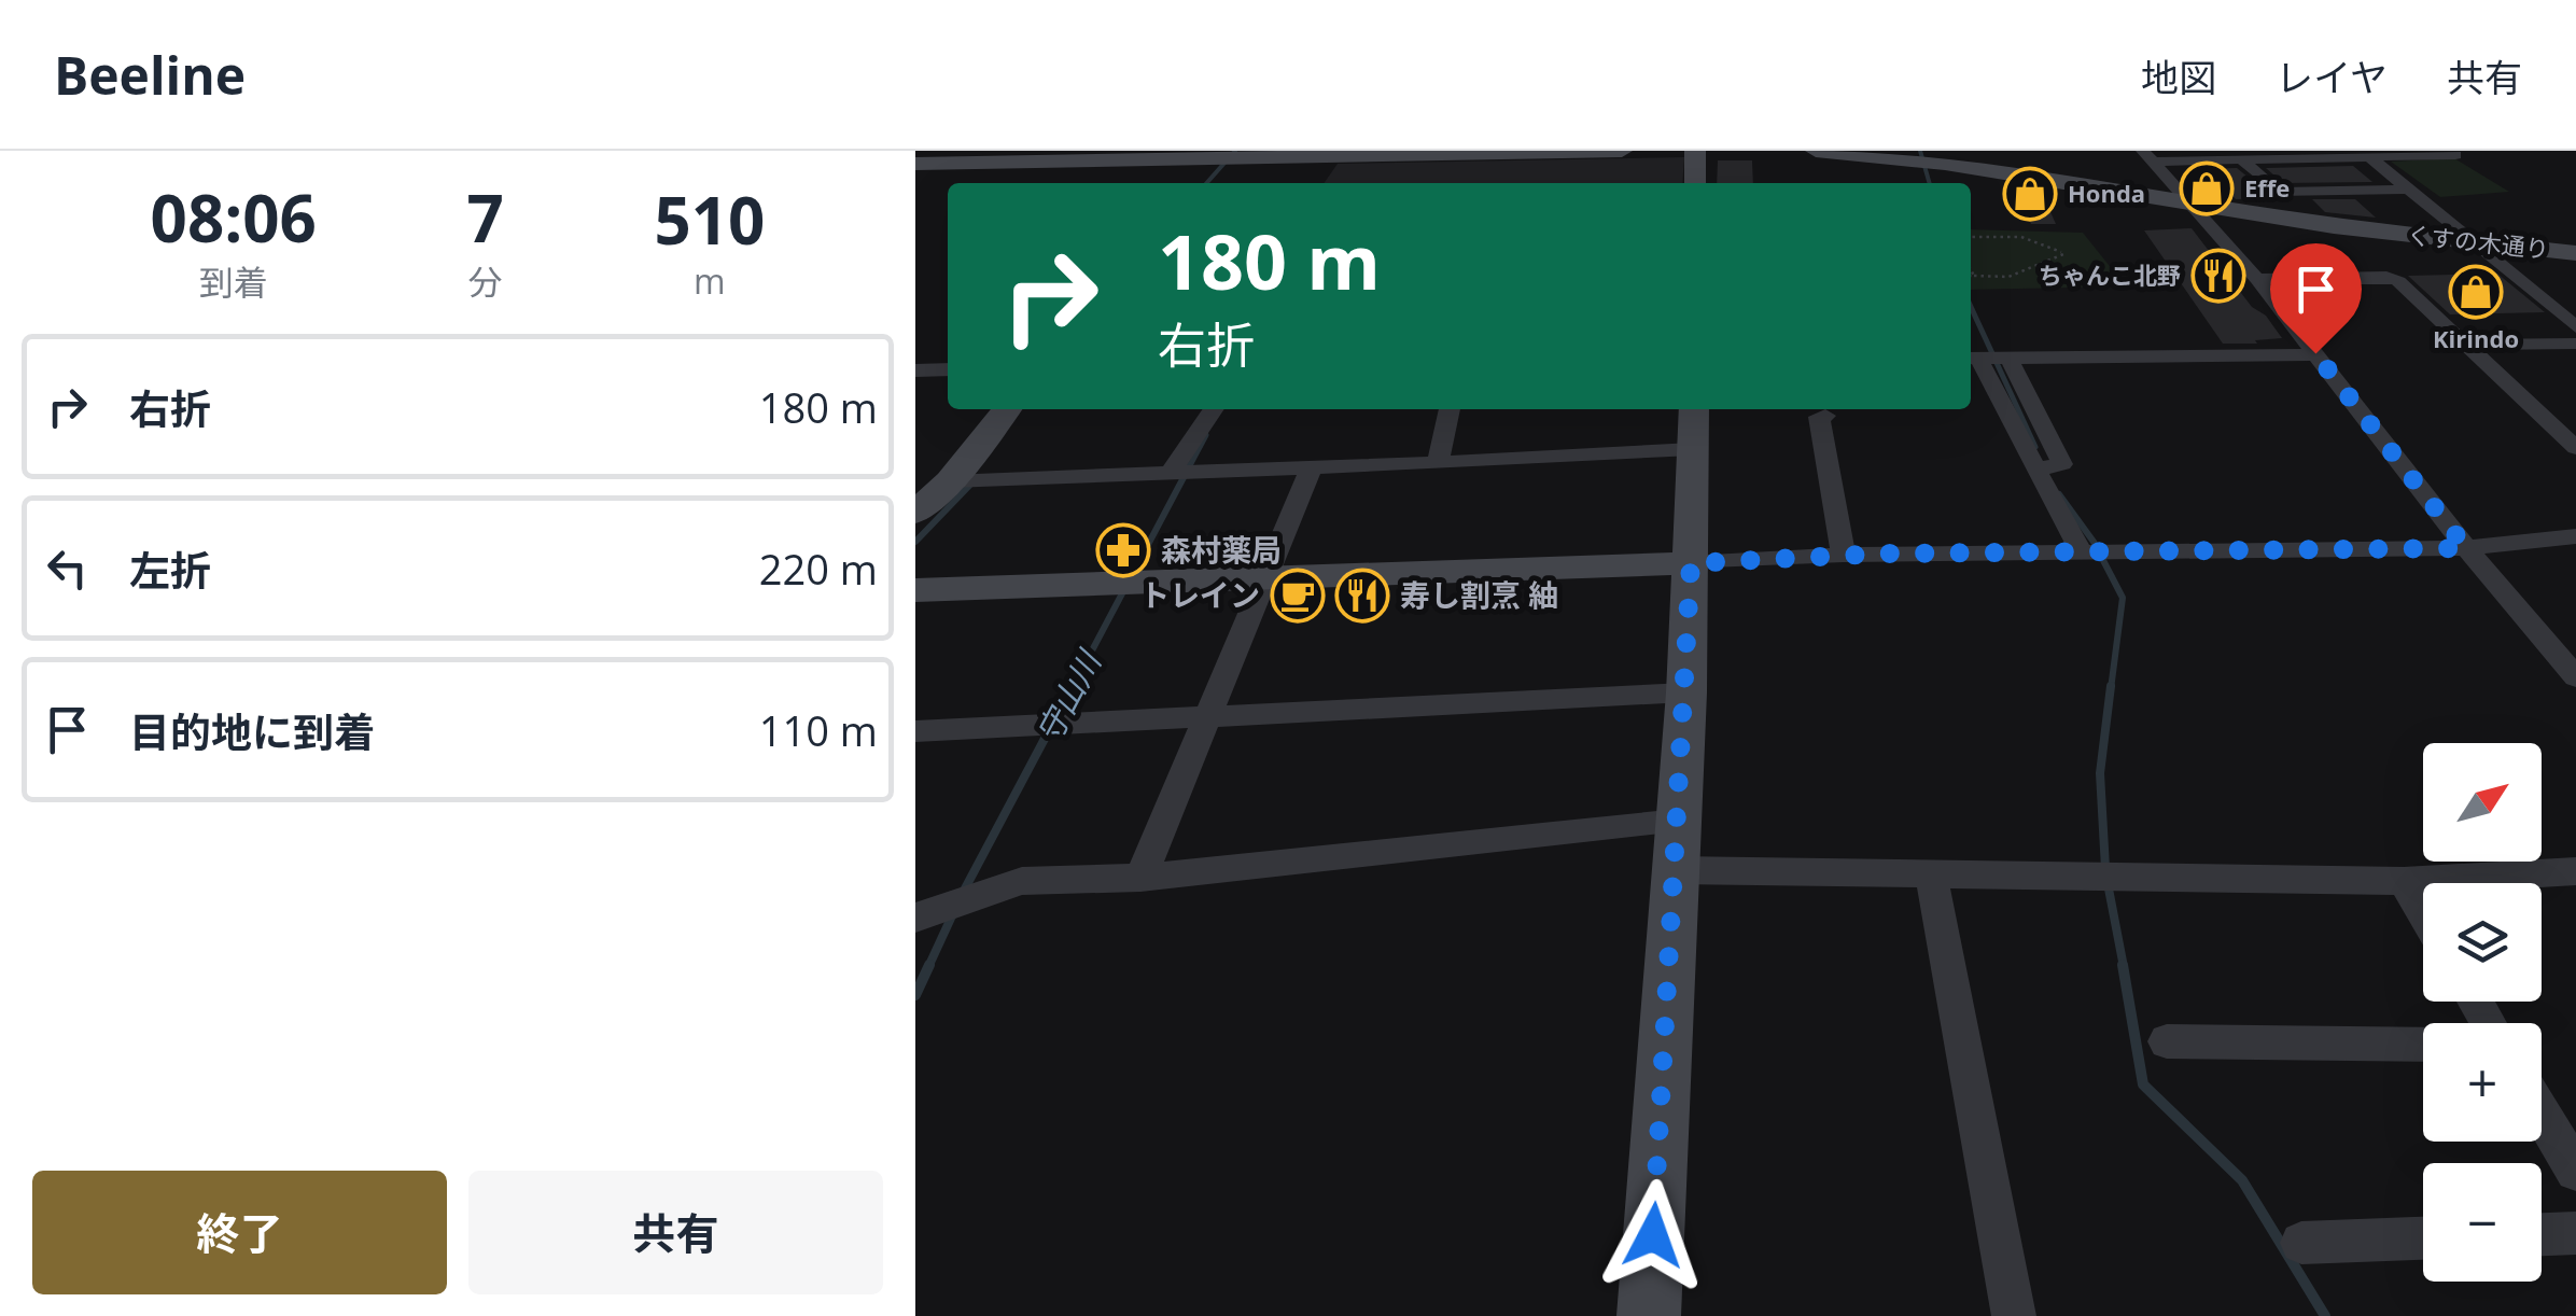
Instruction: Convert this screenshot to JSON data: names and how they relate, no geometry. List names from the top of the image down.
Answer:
{
  "streets": {
    "street": ["くすの木通り"]
  },
  "water": ["守山川"],
  "places": {
    "shop": ["Effe", "Honda", "Kirindo"],
    "restaurant": ["ちゃんこ北野", "寿し割烹 紬"],
    "pharmacy": ["森村薬局"],
    "cafe": ["トレイン"]
  },
  "north": "top right",
  "page": {
    "header": "Beeline",
    "nav": ["地図", "レイヤ", "共有"],
    "eta": [
      "08:06",
      "到着",
      "7",
      "分",
      "510",
      "m"
    ],
    "turn": ["180 m", "右折"],
    "list": [
      {
        "name": "右折",
        "value": "180 m"
      },
      {
        "name": "左折",
        "value": "220 m"
      },
      {
        "name": "目的地に到着",
        "value": "110 m"
      }
    ],
    "map_buttons": ["+", "−"],
    "buttons": ["終了", "共有"]
  }
}
